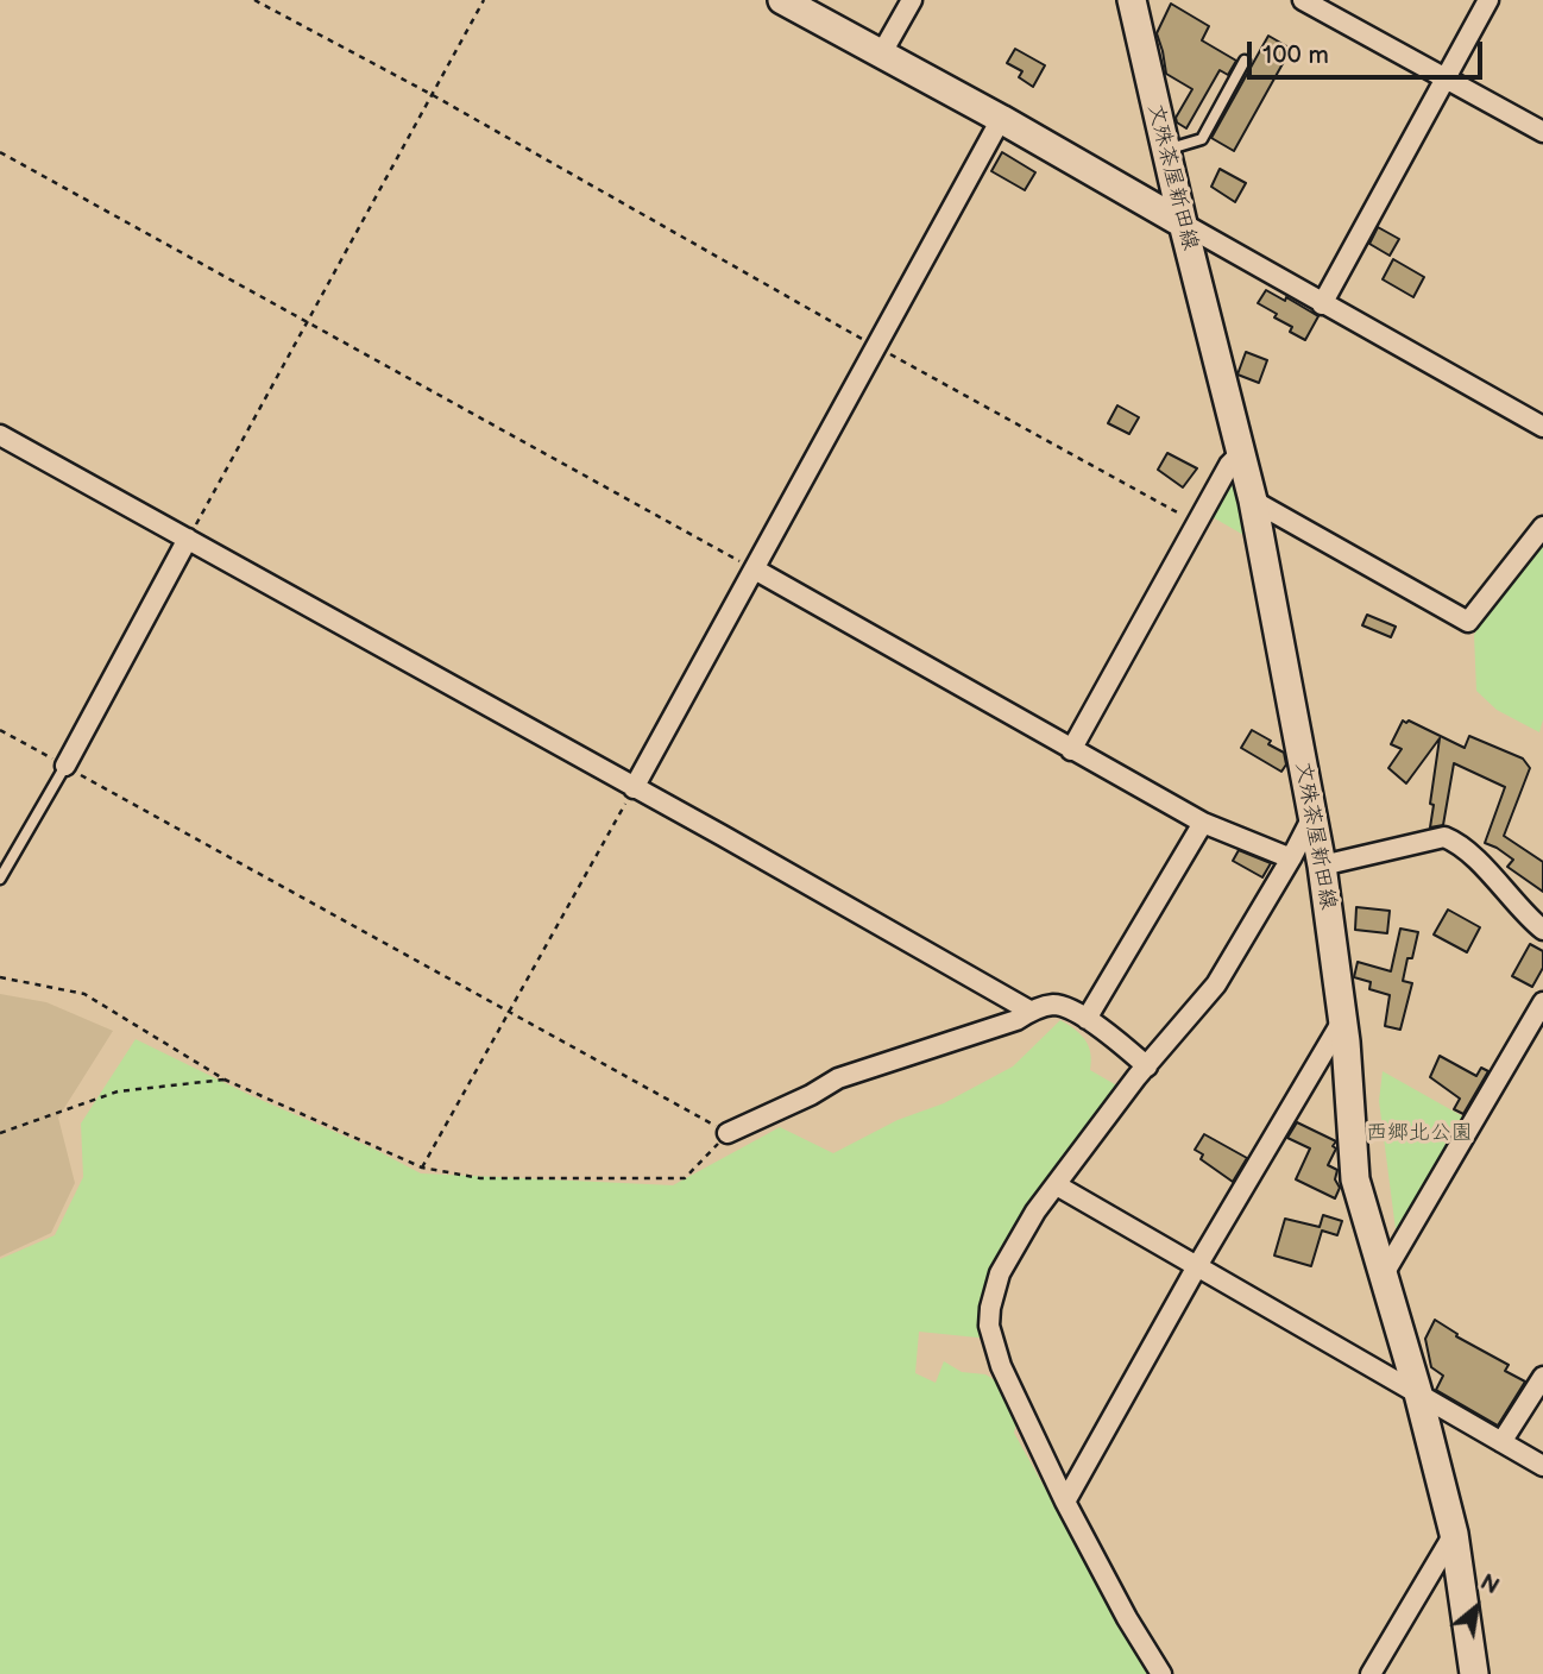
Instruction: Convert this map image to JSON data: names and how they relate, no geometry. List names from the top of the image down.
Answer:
{
  "streets": {
    "main road": ["文殊茶屋新田線"]
  },
  "parks": ["西郷北公園"],
  "scale_bar": "100 m",
  "north": "top right"
}
